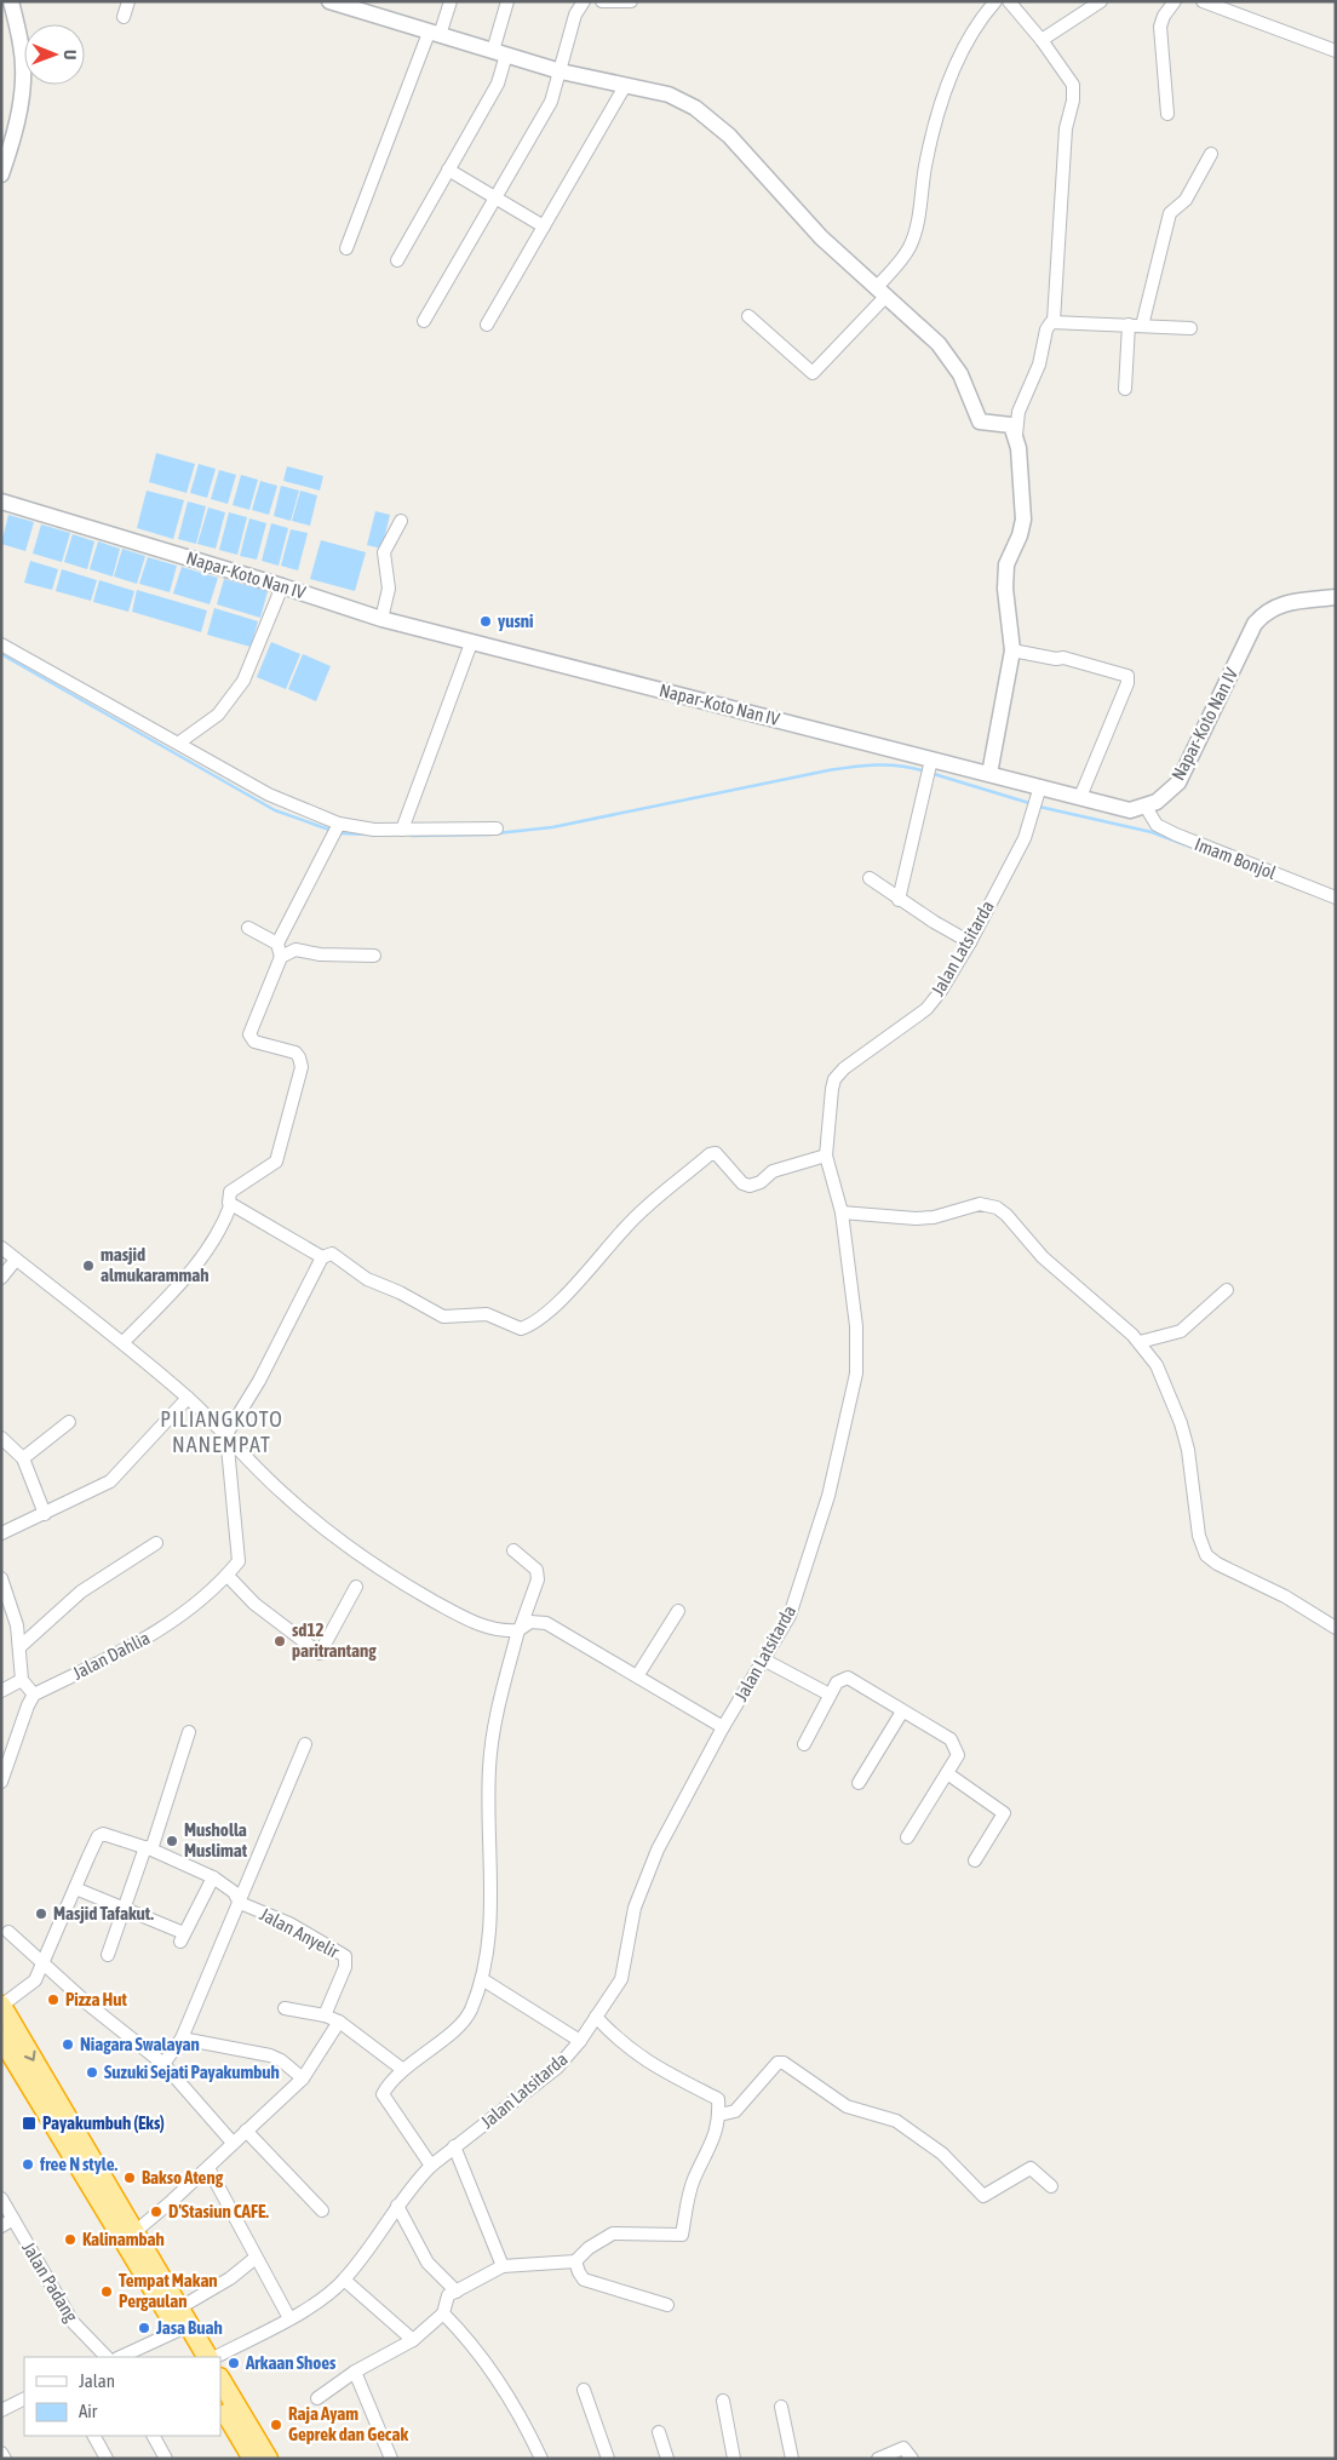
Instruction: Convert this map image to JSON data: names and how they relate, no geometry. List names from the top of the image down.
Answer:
{
  "streets": {
    "street": [
      "Napar-Koto Nan IV",
      "Imam Bonjol",
      "Jalan Latsitarda",
      "Jalan Dahlia",
      "Jalan Anyelir",
      "Jalan Padang"
    ]
  },
  "crossings": [
    ["Napar-Koto Nan IV", "Imam Bonjol"],
    ["Napar-Koto Nan IV", "Jalan Latsitarda"]
  ],
  "districts": ["PILIANGKOTO NANEMPAT"],
  "places": {
    "other": [
      "yusni",
      "masjid almukarammah",
      "sd12 paritrantang",
      "Musholla Muslimat",
      "Masjid Tafakut.",
      "Pizza Hut",
      "Niagara Swalayan",
      "Suzuki Sejati Payakumbuh",
      "free N style.",
      "Bakso Ateng",
      "D'Stasiun CAFE.",
      "Kalinambah",
      "Tempat Makan Pergaulan",
      "Jasa Buah",
      "Arkaan Shoes",
      "Raja Ayam Geprek dan Gecak"
    ],
    "transit": ["Payakumbuh (Eks)"]
  },
  "legend": ["Jalan", "Air"],
  "north": "right"
}
